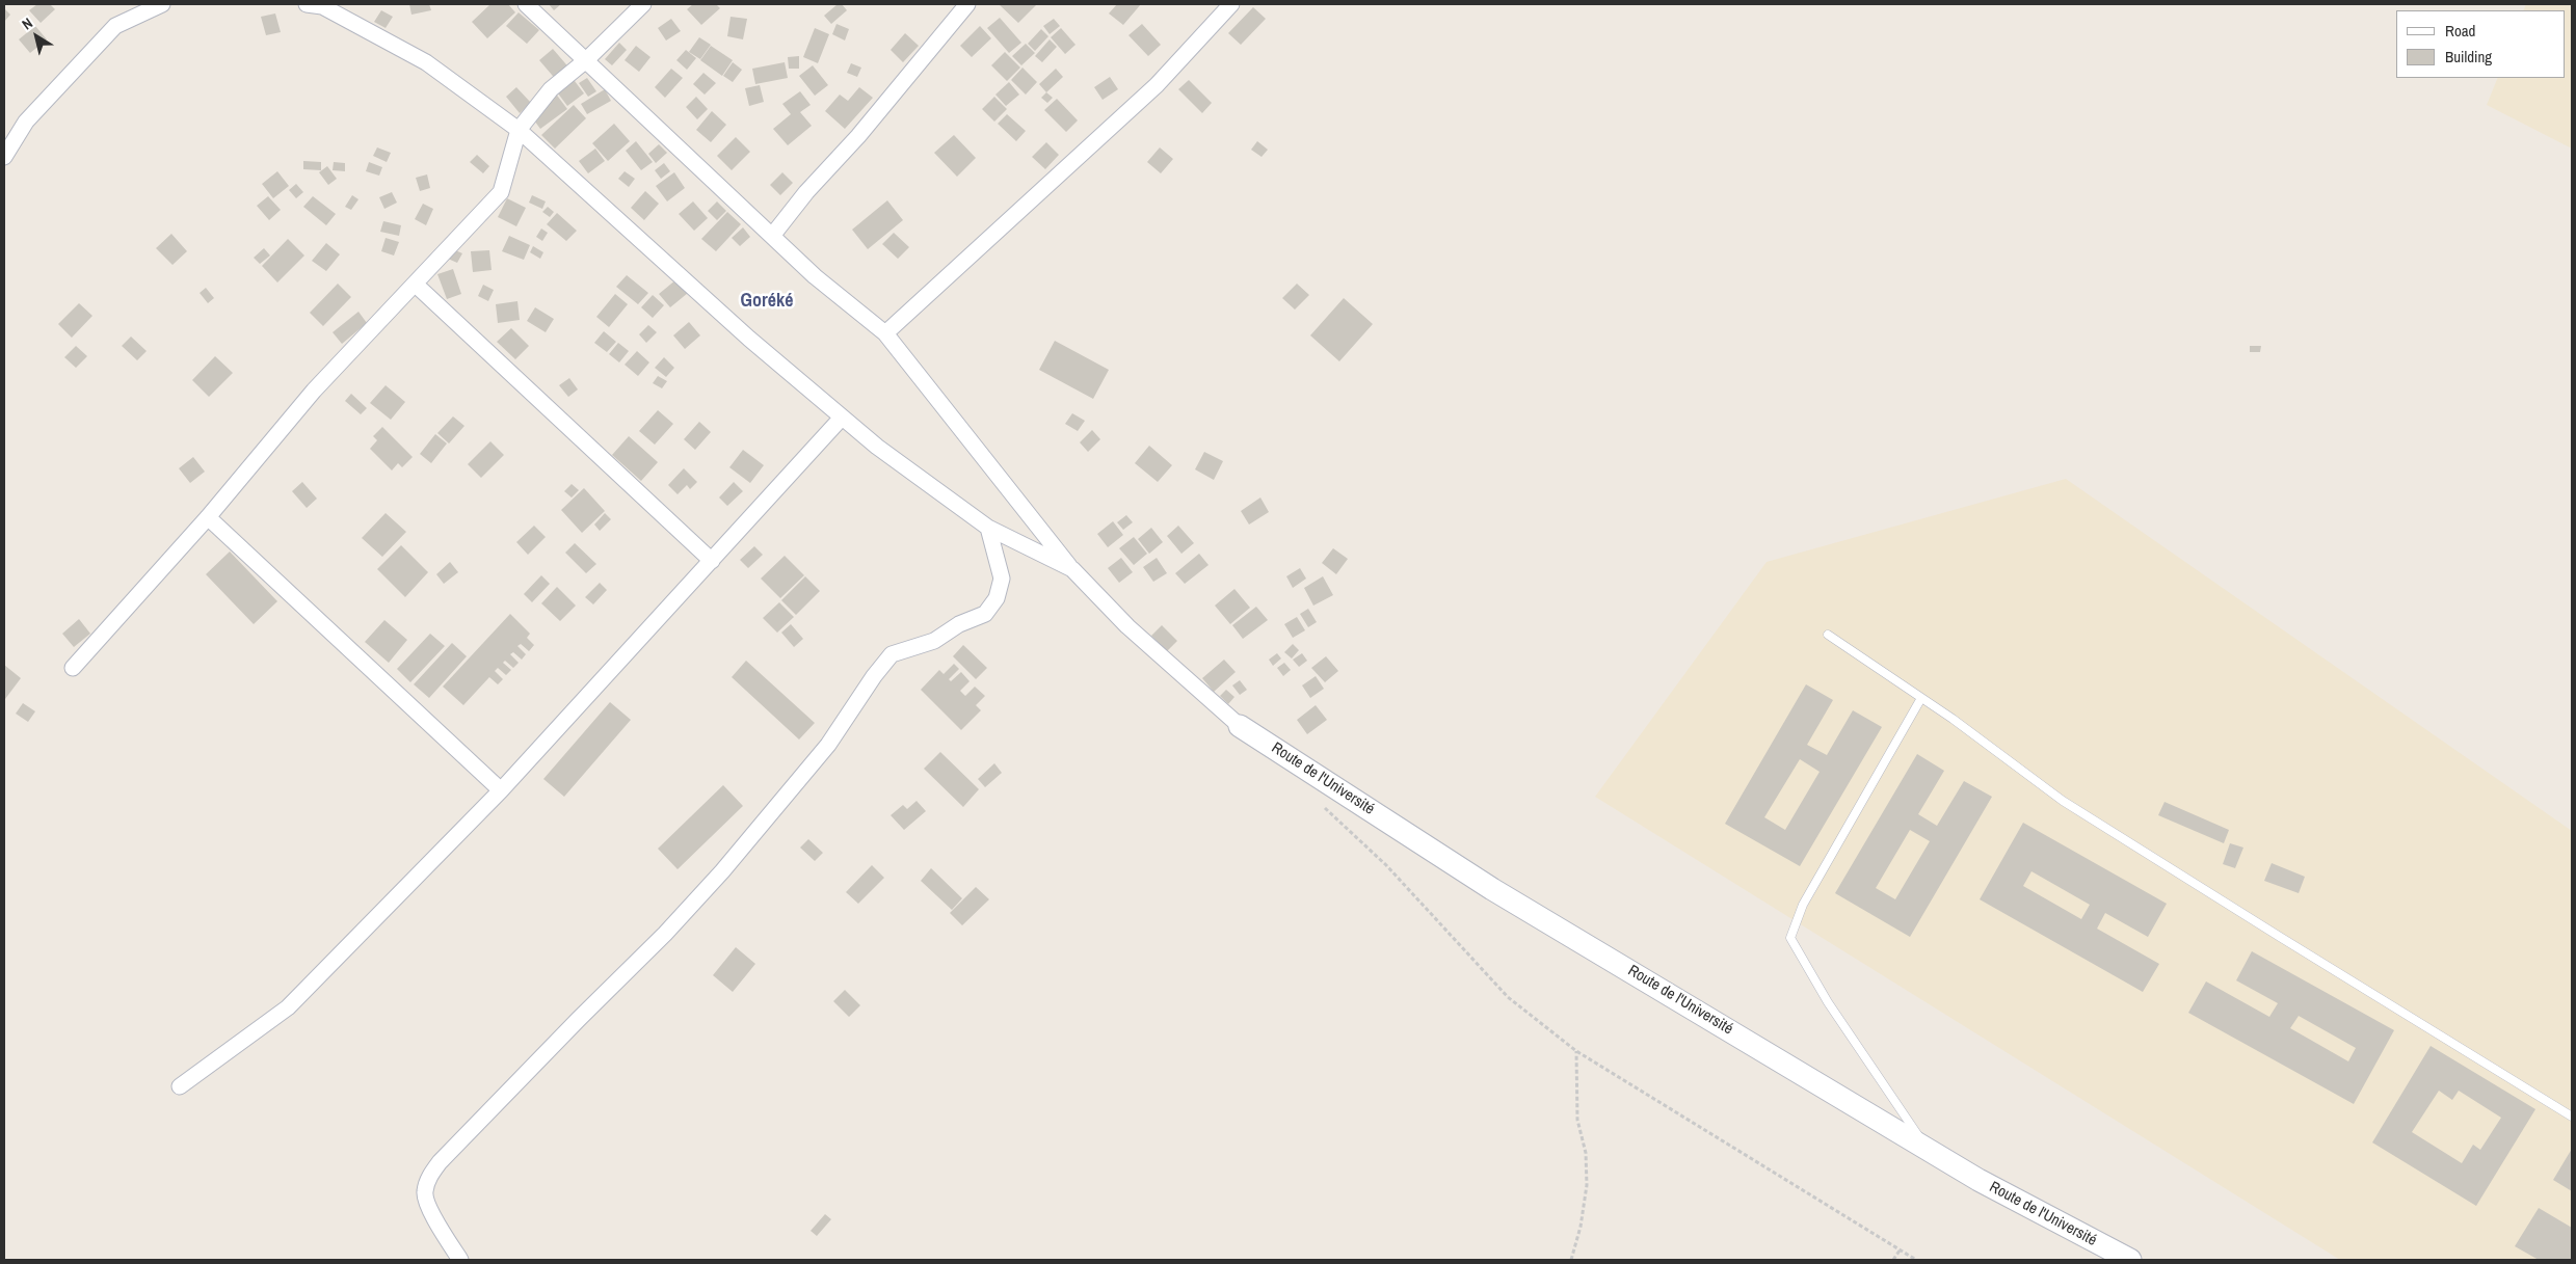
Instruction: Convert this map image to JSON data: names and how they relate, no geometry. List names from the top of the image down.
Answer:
{
  "streets": {
    "street": ["Route de l'Université"]
  },
  "districts": ["Goréké"],
  "legend": ["Road", "Building"],
  "north": "top left"
}
